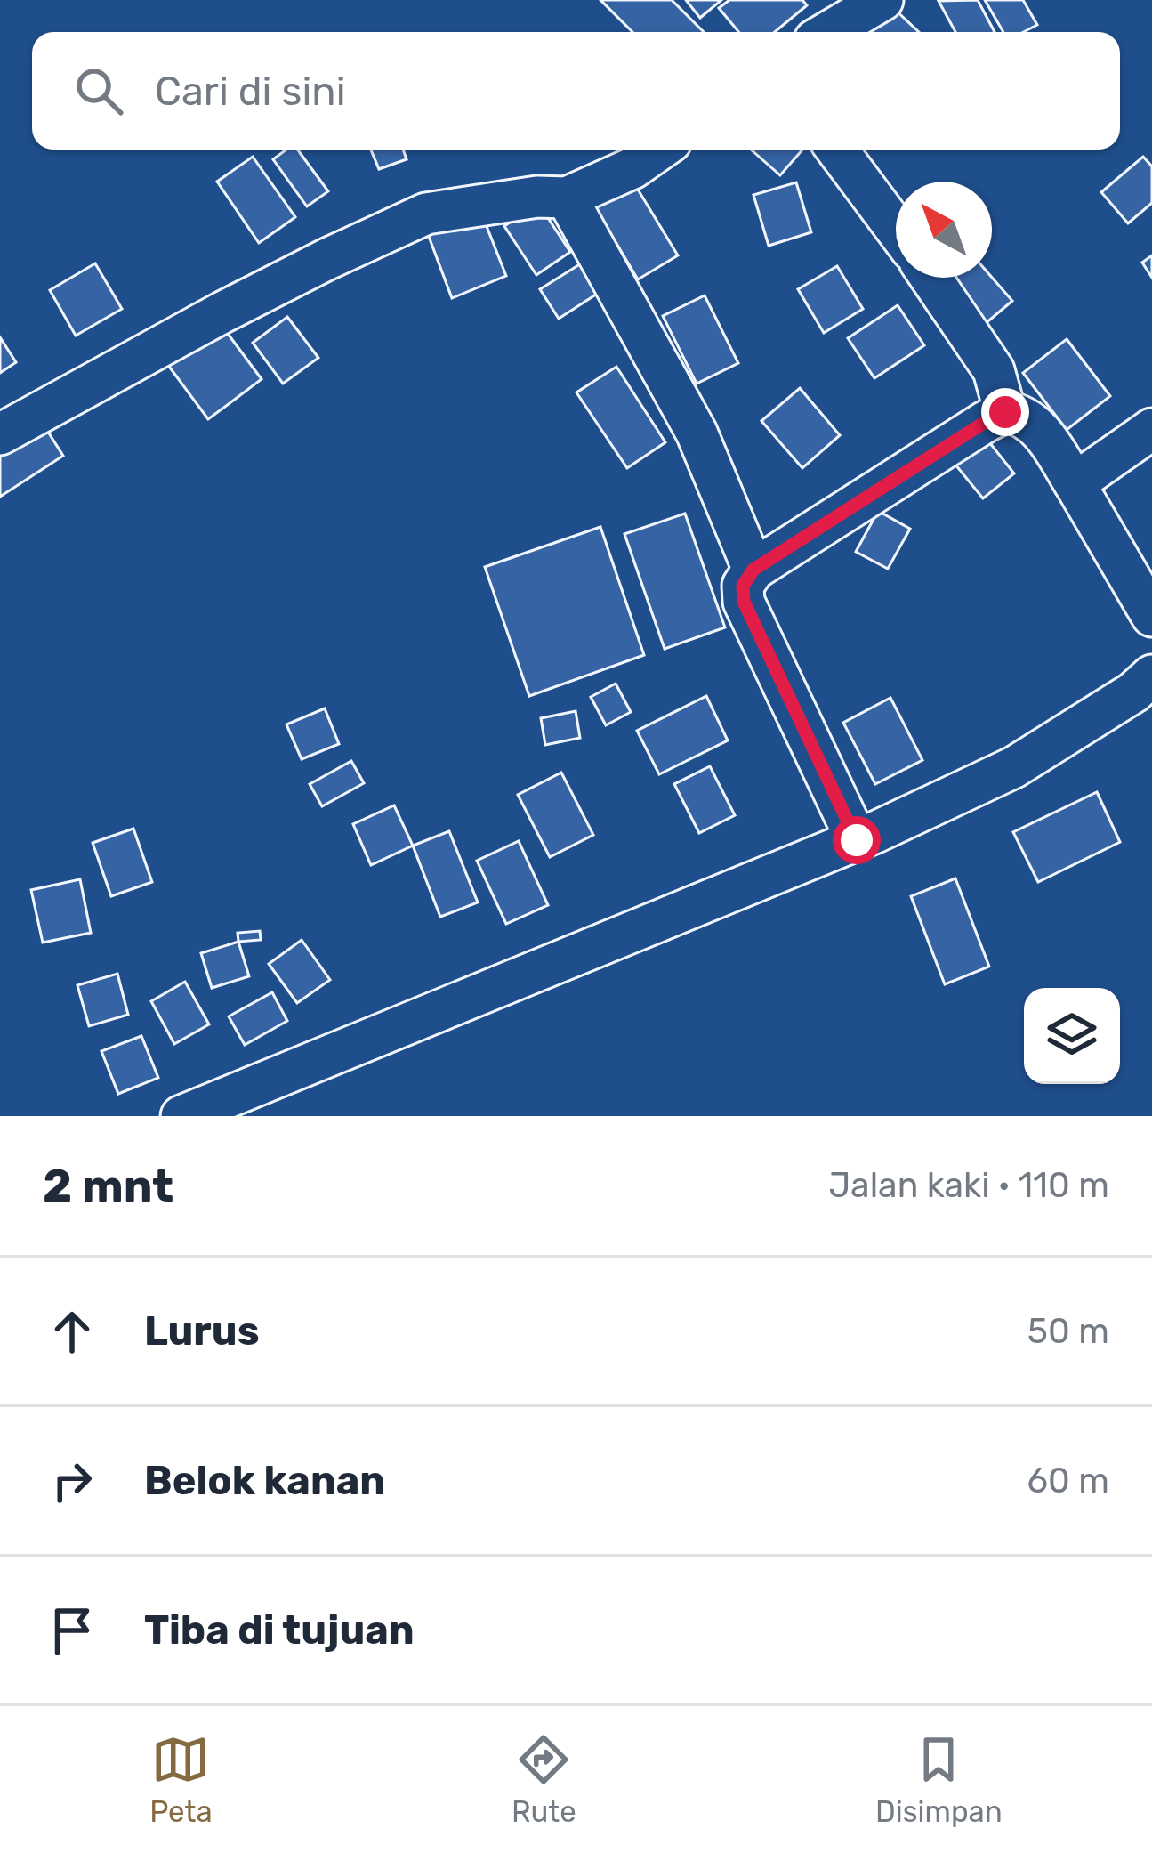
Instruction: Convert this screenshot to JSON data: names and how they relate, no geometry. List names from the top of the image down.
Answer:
{
  "north": "top left",
  "page": {
    "search": "Cari di sini",
    "heading": ["2 mnt", "Jalan kaki · 110 m"],
    "list": [
      ["Lurus", "50 m"],
      ["Belok kanan", "60 m"],
      "Tiba di tujuan"
    ],
    "nav": ["Peta", "Rute", "Disimpan"]
  }
}
